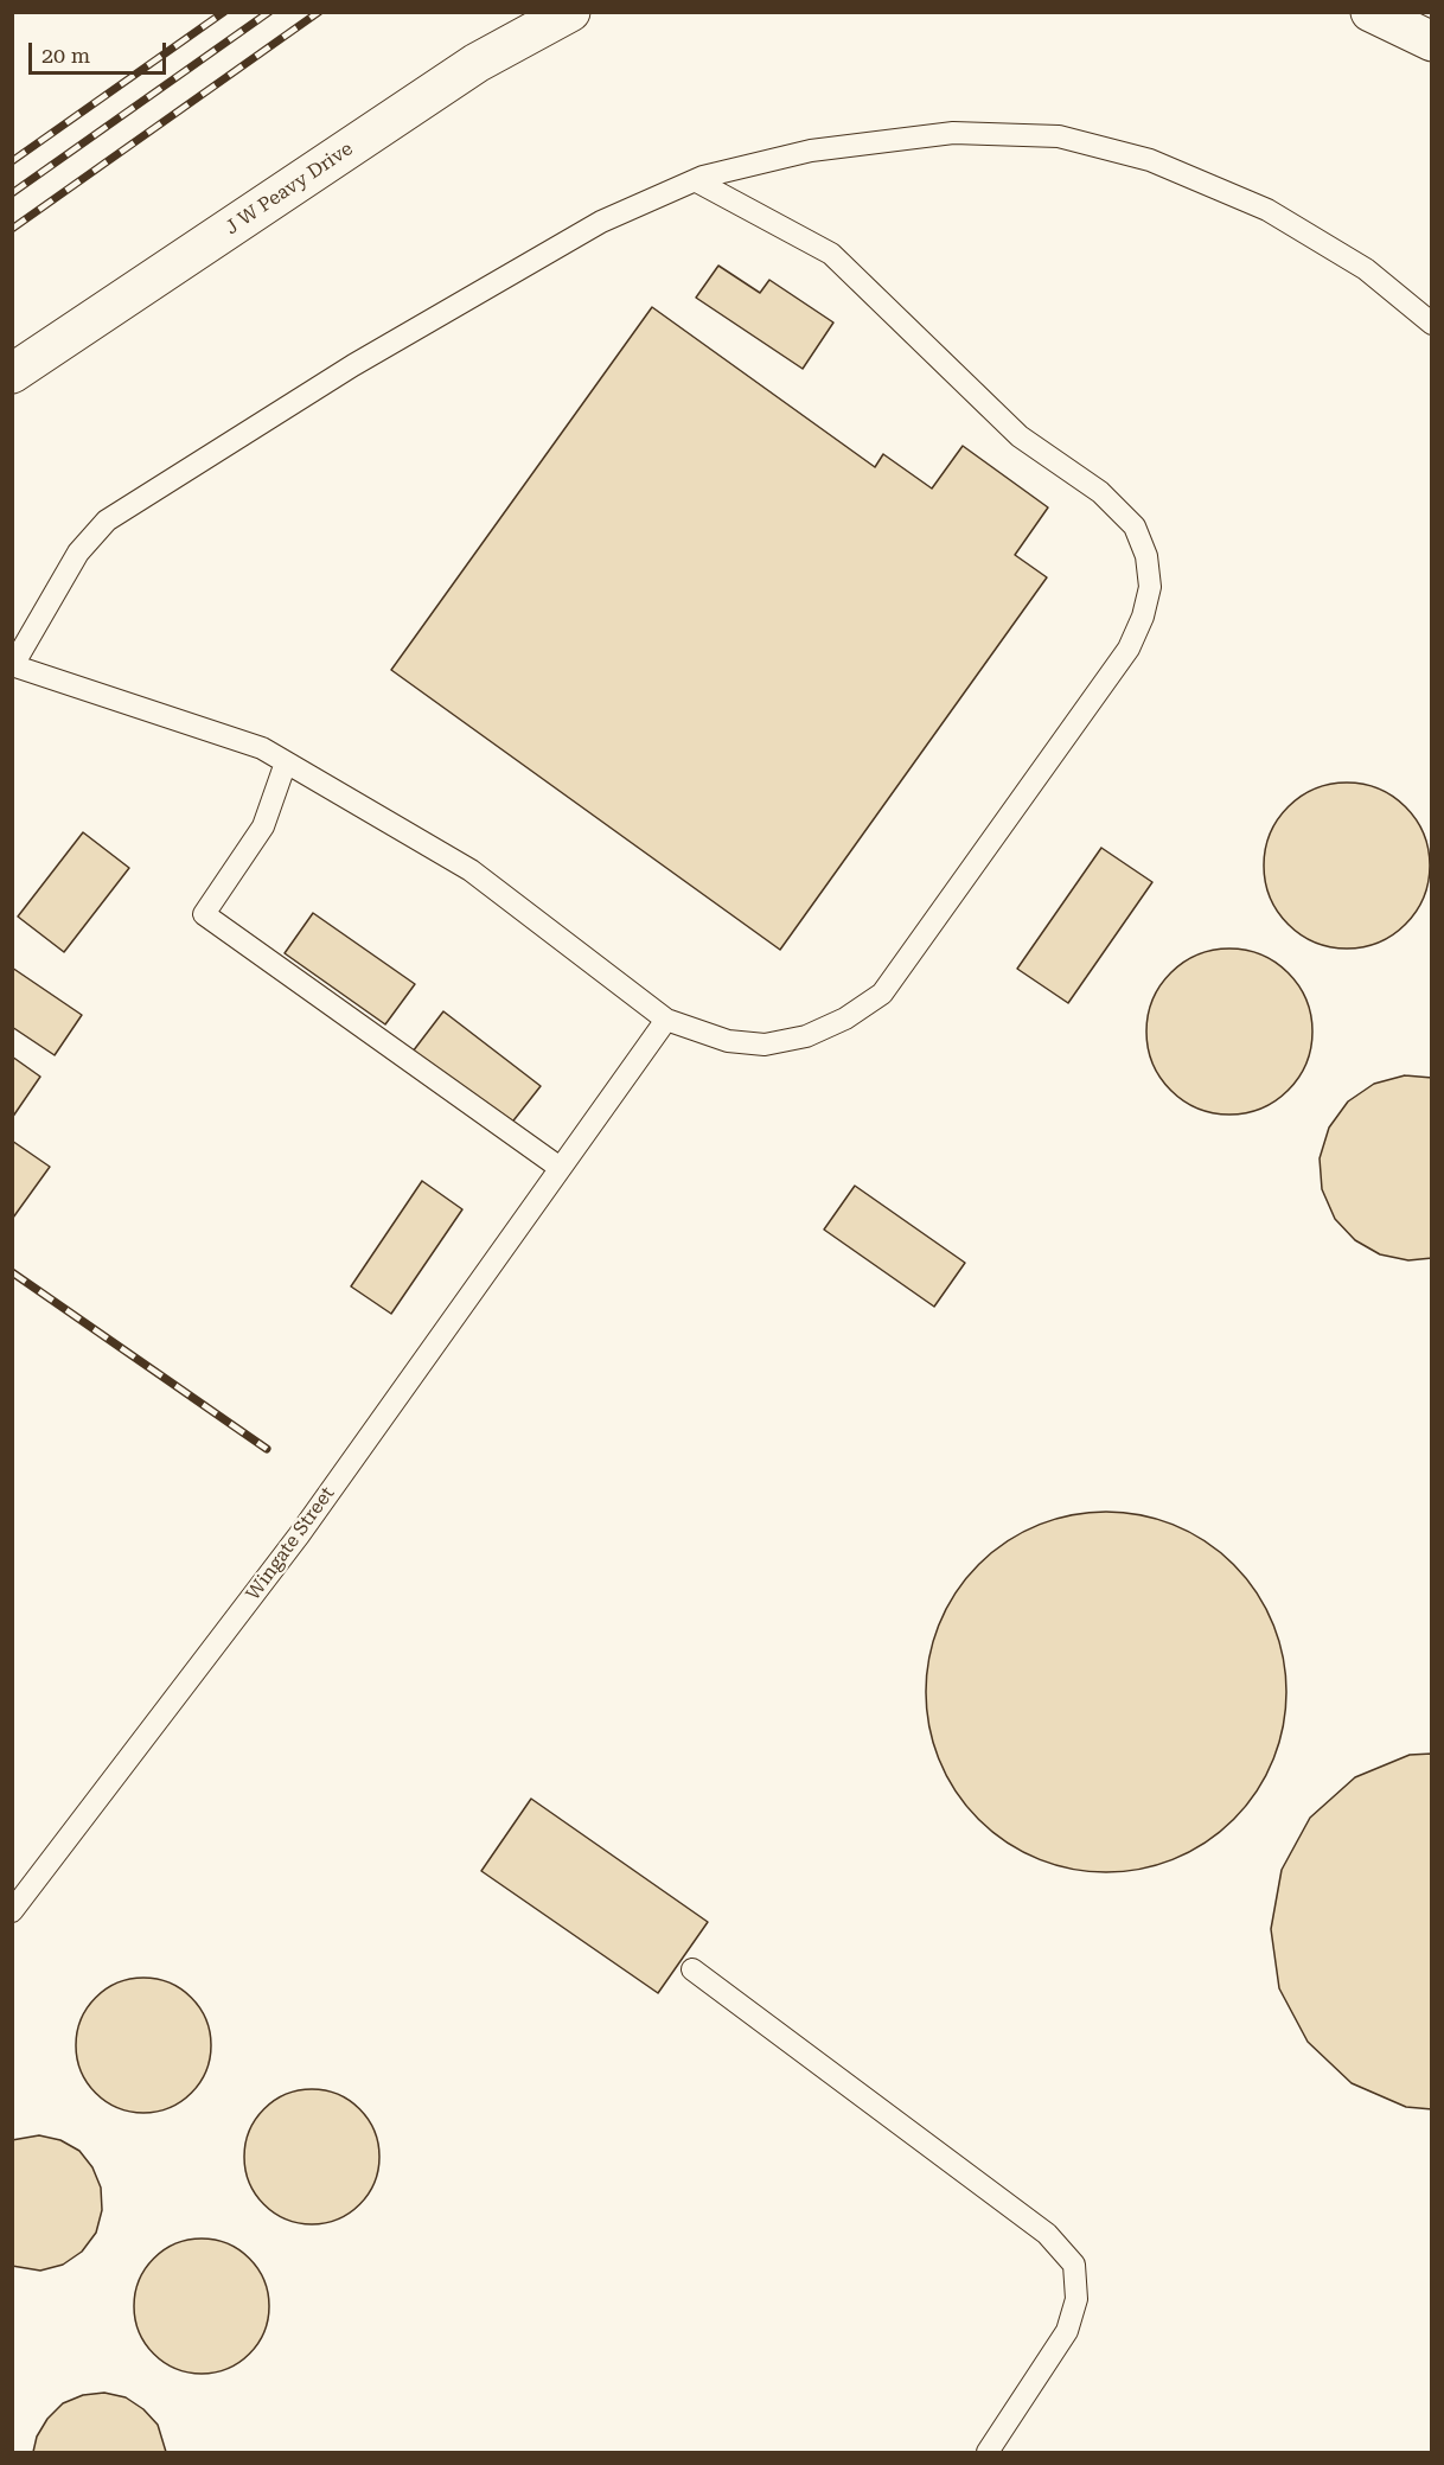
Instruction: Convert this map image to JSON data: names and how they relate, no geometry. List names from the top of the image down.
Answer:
{
  "streets": {
    "street": ["J W Peavy Drive"],
    "lane": ["Wingate Street"]
  },
  "scale_bar": "20 m"
}
